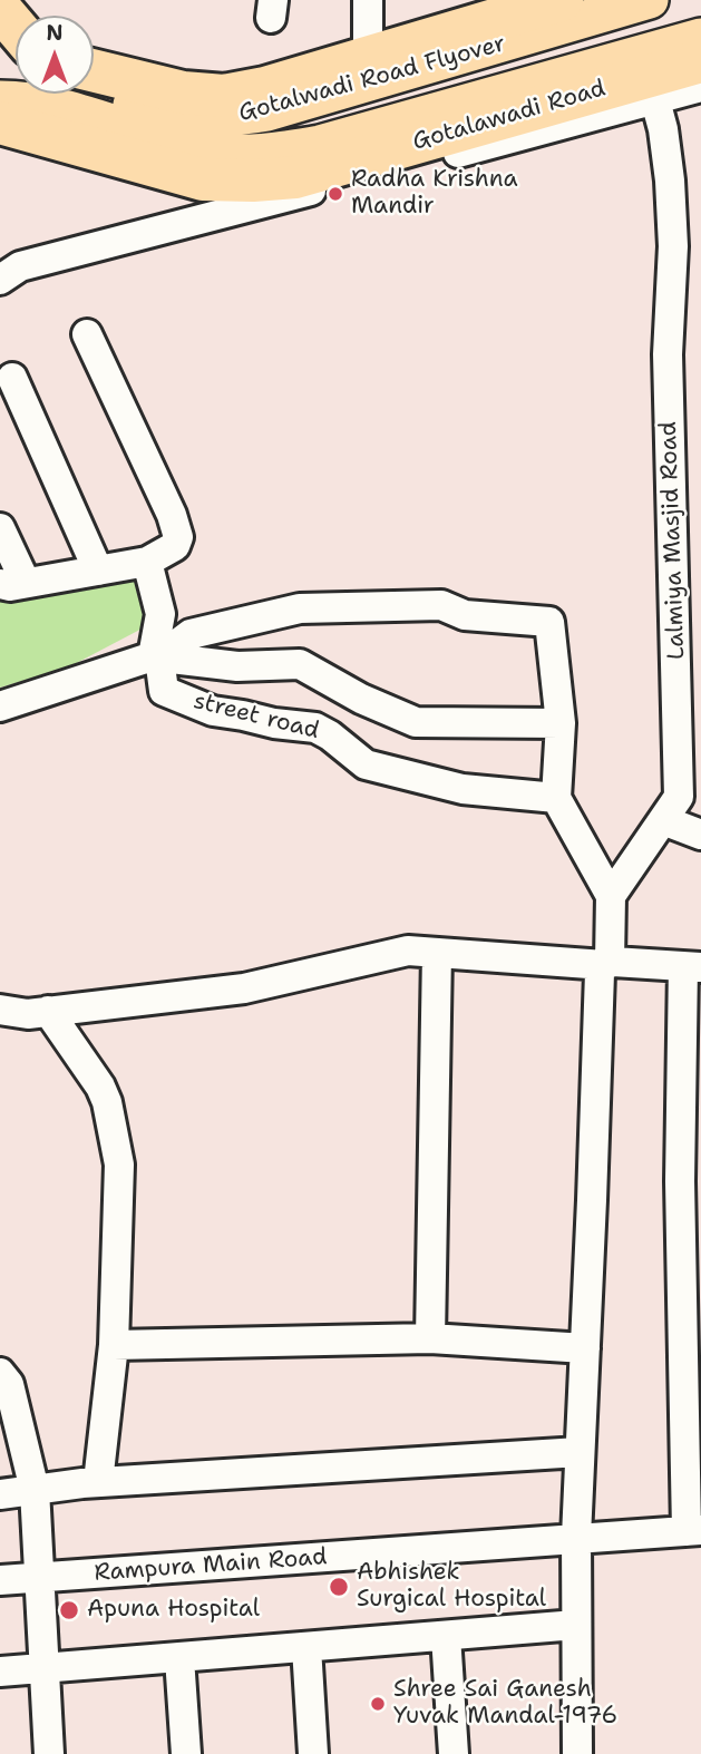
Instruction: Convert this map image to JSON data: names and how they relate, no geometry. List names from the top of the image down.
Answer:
{
  "streets": {
    "highway": ["Gotalawadi Road"],
    "main road": ["Gotalwadi Road Flyover"],
    "street": ["Lalmiya Masjid Road", "street road", "Rampura Main Road"]
  },
  "crossings": [
    ["Gotalwadi Road Flyover", "Gotalawadi Road"]
  ],
  "places": [
    "Radha Krishna Mandir",
    "Abhishek Surgical Hospital",
    "Apuna Hospital",
    "Shree Sai Ganesh Yuvak Mandal-1976"
  ],
  "north": "top"
}
